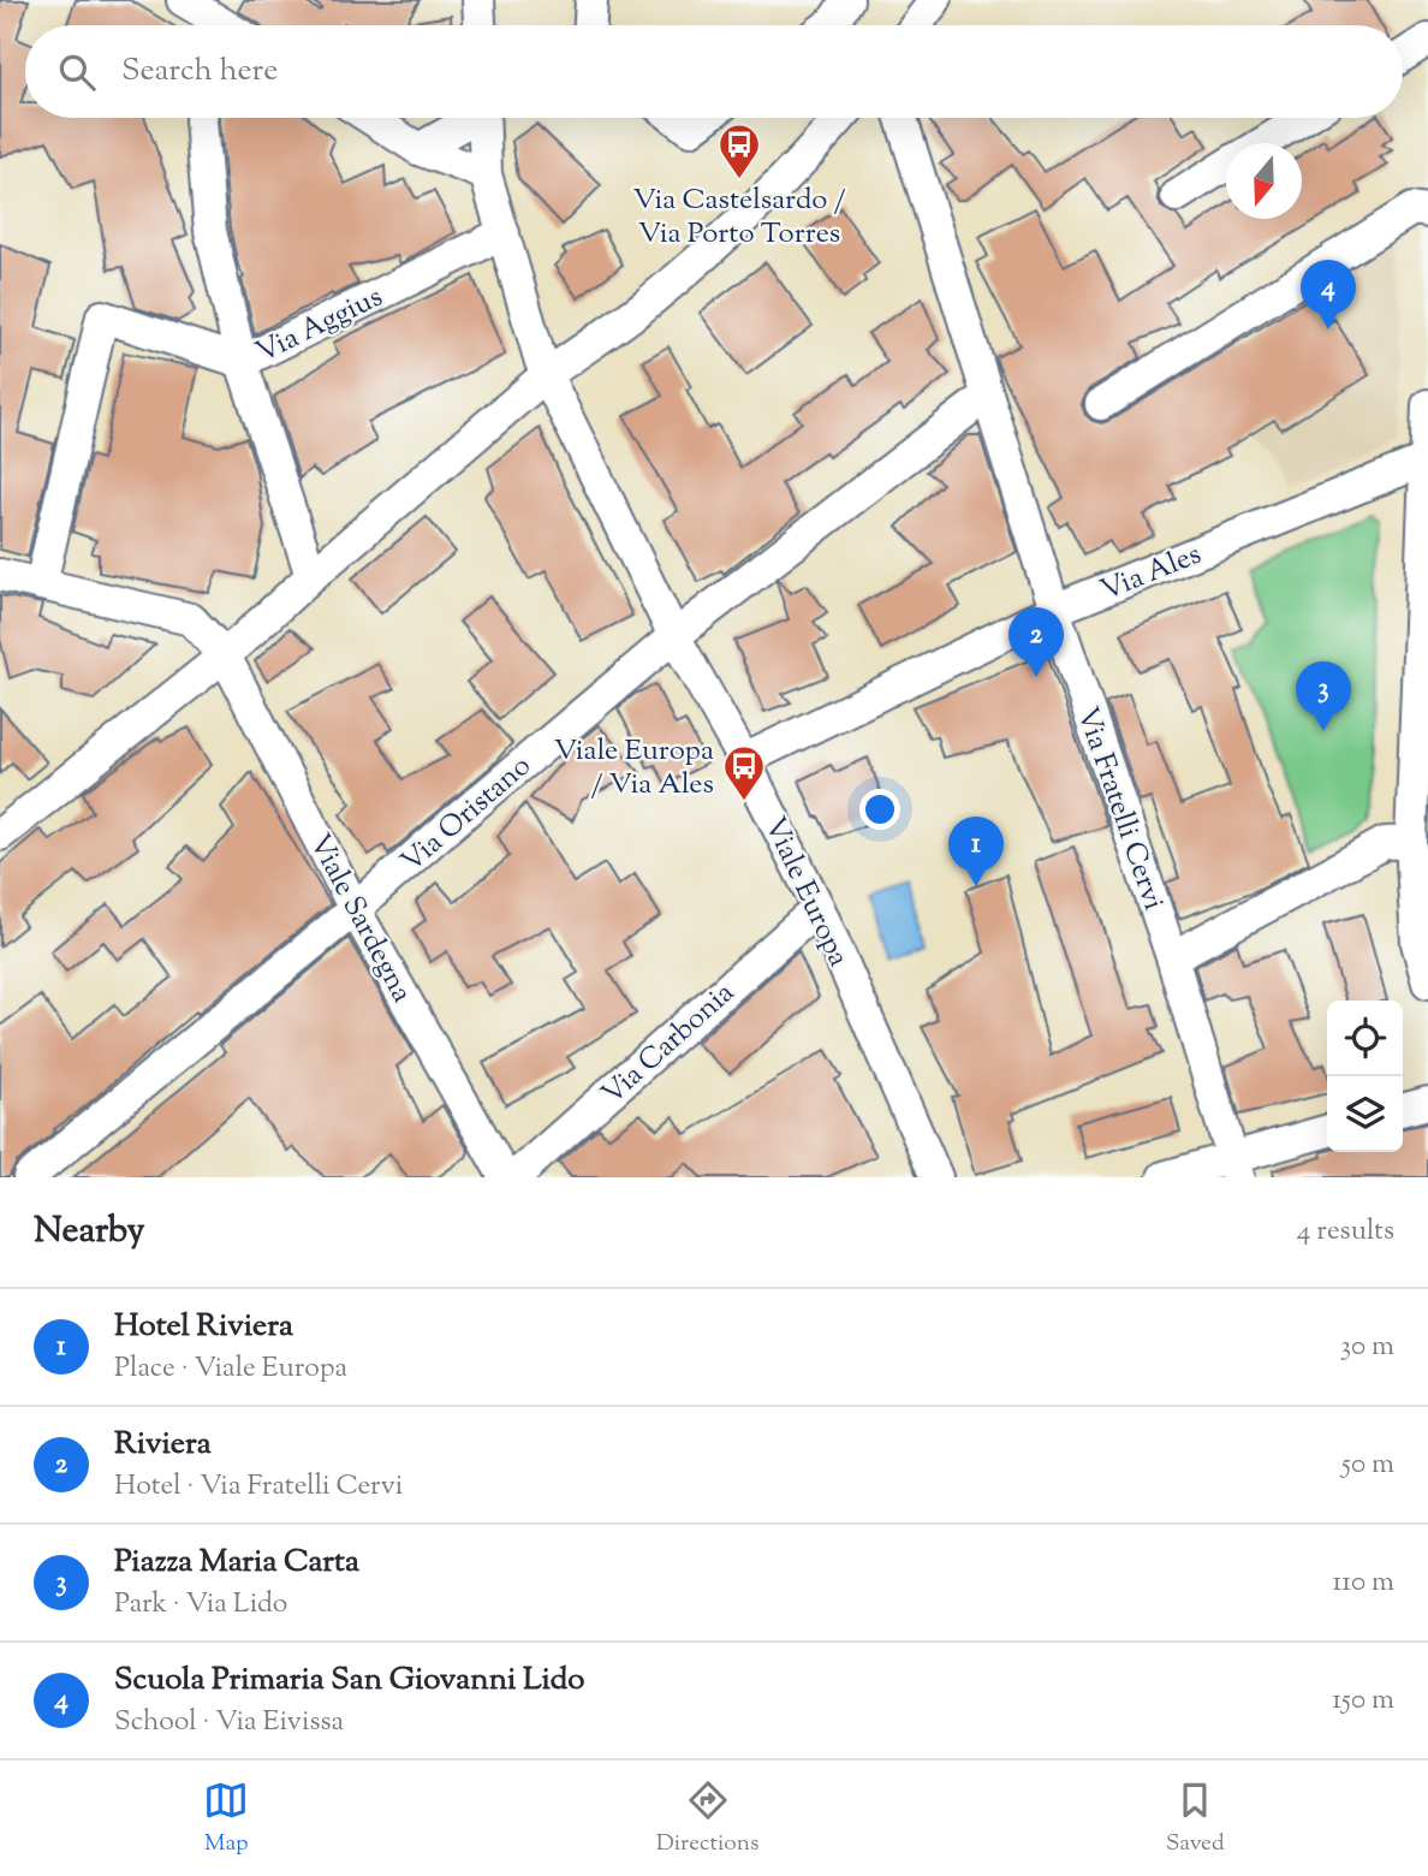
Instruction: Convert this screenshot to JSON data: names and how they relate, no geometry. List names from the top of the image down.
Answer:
{
  "streets": {
    "street": [
      "Via Aggius",
      "Via Ales",
      "Via Fratelli Cervi",
      "Via Oristano",
      "Viale Europa",
      "Viale Sardegna",
      "Via Carbonia"
    ]
  },
  "crossings": [
    ["Via Aggius", "Viale Europa"],
    ["Via Aggius", "Viale Sardegna"],
    ["Via Ales", "Via Fratelli Cervi"],
    ["Via Ales", "Viale Europa"],
    ["Via Fratelli Cervi", "Via Oristano"],
    ["Via Oristano", "Viale Europa"],
    ["Via Oristano", "Viale Sardegna"],
    ["Viale Europa", "Via Carbonia"]
  ],
  "places": {
    "bus stop": ["Via Castelsardo / Via Porto Torres", "Viale Europa / Via Ales"]
  },
  "north": "bottom",
  "page": {
    "search": "Search here",
    "pins": [
      "4",
      "2",
      "3",
      "1"
    ],
    "heading": ["Nearby", "4 results"],
    "list": [
      {
        "mark": "1",
        "name": "Hotel Riviera",
        "note": "Place · Viale Europa",
        "value": "30 m"
      },
      {
        "mark": "2",
        "name": "Riviera",
        "note": "Hotel · Via Fratelli Cervi",
        "value": "50 m"
      },
      {
        "mark": "3",
        "name": "Piazza Maria Carta",
        "note": "Park · Via Lido",
        "value": "110 m"
      },
      {
        "mark": "4",
        "name": "Scuola Primaria San Giovanni Lido",
        "note": "School · Via Eivissa",
        "value": "150 m"
      }
    ],
    "nav": ["Map", "Directions", "Saved"]
  }
}
